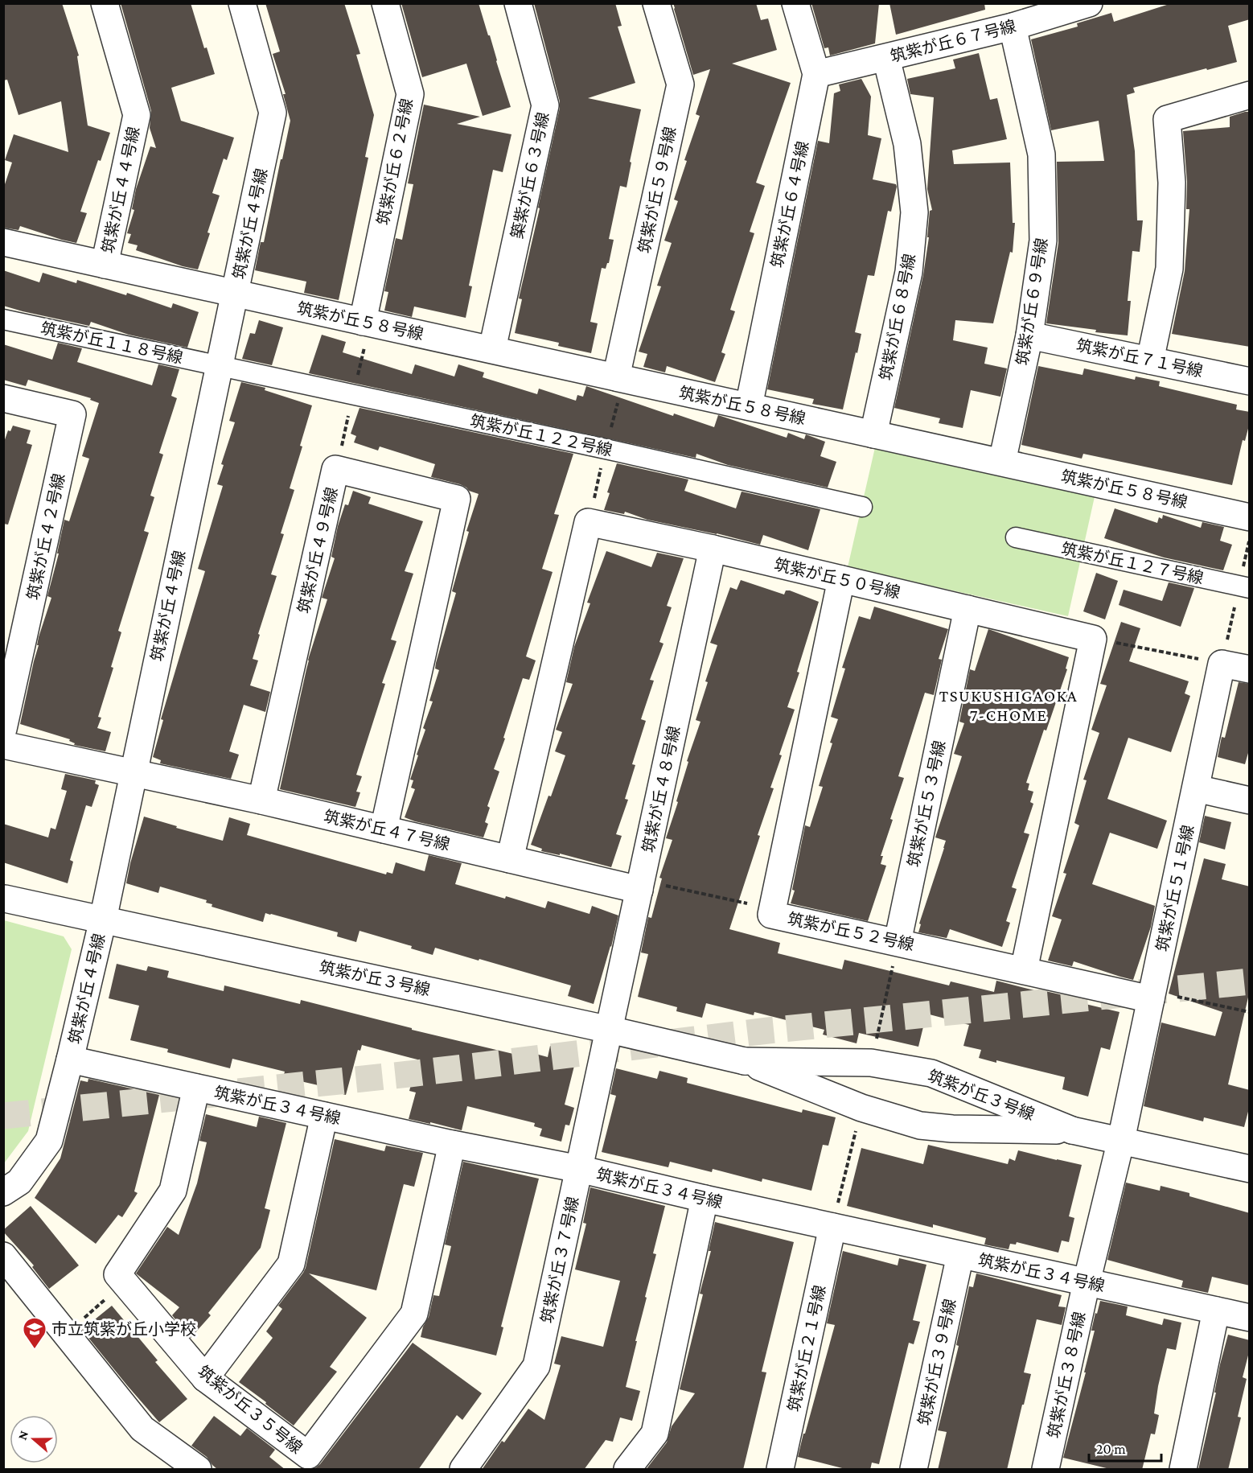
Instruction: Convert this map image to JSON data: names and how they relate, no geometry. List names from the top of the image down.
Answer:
{
  "streets": {
    "street": [
      "筑紫が丘６７号線",
      "筑紫が丘６２号線",
      "築紫が丘６３号線",
      "筑紫が丘４４号線",
      "筑紫が丘５９号線",
      "筑紫が丘６４号線",
      "筑紫が丘４号線",
      "筑紫が丘６９号線",
      "筑紫が丘６８号線",
      "筑紫が丘５８号線",
      "筑紫が丘１１８号線",
      "筑紫が丘７１号線",
      "筑紫が丘１２２号線",
      "筑紫が丘４２号線",
      "筑紫が丘４９号線",
      "筑紫が丘１２７号線",
      "筑紫が丘５０号線",
      "筑紫が丘４８号線",
      "筑紫が丘５３号線",
      "筑紫が丘４７号線",
      "筑紫が丘５１号線",
      "筑紫が丘５２号線",
      "筑紫が丘３号線",
      "筑紫が丘３４号線",
      "筑紫が丘３７号線",
      "筑紫が丘２１号線",
      "筑紫が丘３９号線",
      "筑紫が丘３８号線",
      "筑紫が丘３５号線"
    ]
  },
  "crossings": [
    ["筑紫が丘６７号線", "筑紫が丘６４号線"],
    ["筑紫が丘６７号線", "筑紫が丘６９号線"],
    ["筑紫が丘６７号線", "筑紫が丘６８号線"],
    ["筑紫が丘６２号線", "筑紫が丘５８号線"],
    ["築紫が丘６３号線", "筑紫が丘５８号線"],
    ["筑紫が丘４４号線", "筑紫が丘５８号線"],
    ["筑紫が丘５９号線", "筑紫が丘５８号線"],
    ["筑紫が丘６４号線", "筑紫が丘５８号線"],
    ["筑紫が丘４号線", "筑紫が丘５８号線"],
    ["筑紫が丘４号線", "筑紫が丘１１８号線"],
    ["筑紫が丘４号線", "筑紫が丘１２２号線"],
    ["筑紫が丘４号線", "筑紫が丘４７号線"],
    ["筑紫が丘４号線", "筑紫が丘３号線"],
    ["筑紫が丘４号線", "筑紫が丘３４号線"],
    ["筑紫が丘６９号線", "筑紫が丘５８号線"],
    ["筑紫が丘６９号線", "筑紫が丘７１号線"],
    ["筑紫が丘６８号線", "筑紫が丘５８号線"],
    ["筑紫が丘１１８号線", "筑紫が丘１２２号線"],
    ["筑紫が丘４９号線", "筑紫が丘４７号線"],
    ["筑紫が丘５０号線", "筑紫が丘４８号線"],
    ["筑紫が丘５０号線", "筑紫が丘５３号線"],
    ["筑紫が丘５０号線", "筑紫が丘４７号線"],
    ["筑紫が丘５０号線", "筑紫が丘５２号線"],
    ["筑紫が丘４８号線", "筑紫が丘４７号線"],
    ["筑紫が丘４８号線", "筑紫が丘３号線"],
    ["筑紫が丘４８号線", "筑紫が丘３７号線"],
    ["筑紫が丘５３号線", "筑紫が丘５２号線"],
    ["筑紫が丘５１号線", "筑紫が丘５２号線"],
    ["筑紫が丘５１号線", "筑紫が丘３号線"],
    ["筑紫が丘５１号線", "筑紫が丘３８号線"],
    ["筑紫が丘３号線", "筑紫が丘３７号線"],
    ["筑紫が丘３号線", "筑紫が丘３８号線"],
    ["筑紫が丘３４号線", "筑紫が丘３７号線"],
    ["筑紫が丘３４号線", "筑紫が丘２１号線"],
    ["筑紫が丘３４号線", "筑紫が丘３９号線"],
    ["筑紫が丘３４号線", "筑紫が丘３８号線"],
    ["筑紫が丘３４号線", "筑紫が丘３５号線"]
  ],
  "districts": ["TSUKUSHIGAOKA 7-CHOME"],
  "places": {
    "school or university": ["市立筑紫が丘小学校"]
  },
  "scale_bar": "20 m",
  "north": "left"
}
